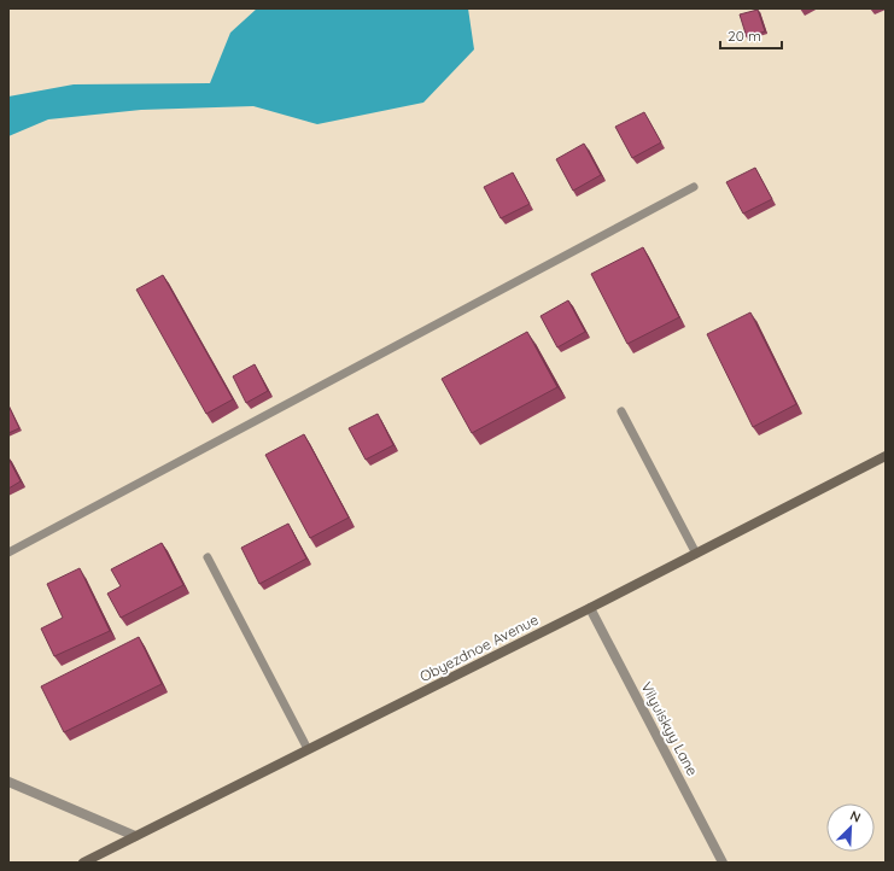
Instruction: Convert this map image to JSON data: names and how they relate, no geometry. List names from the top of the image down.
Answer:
{
  "streets": {
    "main road": ["Obyezdnoe Avenue"],
    "street": ["Vilyuiskyy Lane"]
  },
  "crossings": [
    ["Obyezdnoe Avenue", "Vilyuiskyy Lane"]
  ],
  "scale_bar": "20 m",
  "north": "top right"
}
